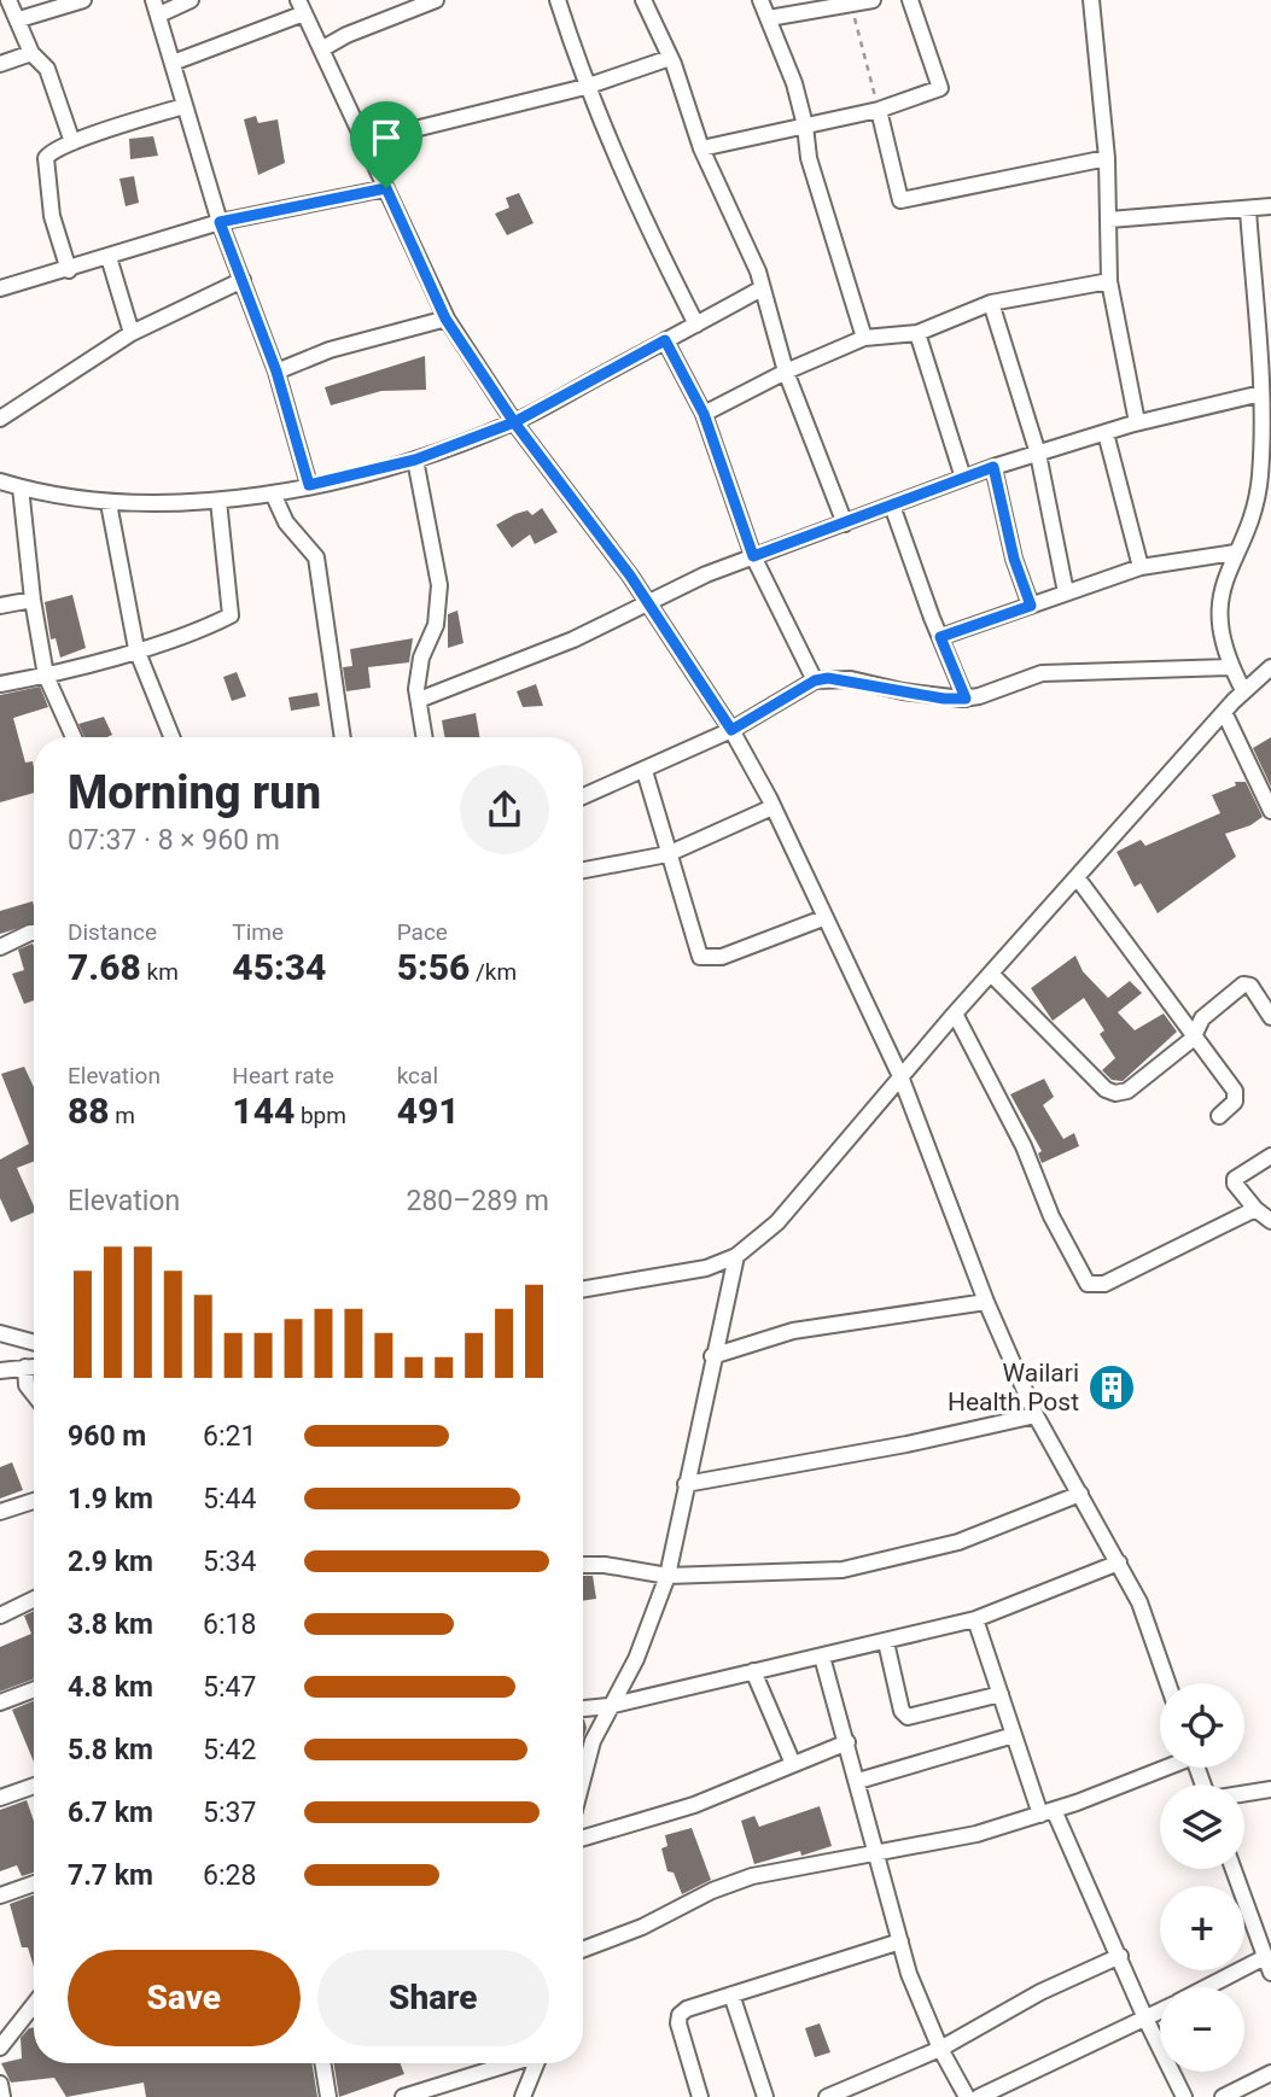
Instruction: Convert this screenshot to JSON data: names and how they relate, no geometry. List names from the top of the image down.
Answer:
{
  "places": {
    "building": ["Wailari Health Post"]
  },
  "page": {
    "heading": ["Morning run", "07:37 · 8 × 960 m"],
    "stats": [
      ["Distance", "7.68 km"],
      ["Time", "45:34"],
      ["Pace", "5:56 /km"],
      ["Elevation", "88 m"],
      ["Heart rate", "144 bpm"],
      ["kcal", "491"]
    ],
    "chart": ["Elevation", "280–289 m"],
    "list": [
      {
        "name": "960 m",
        "note": "6:21"
      },
      {
        "name": "1.9 km",
        "note": "5:44"
      },
      {
        "name": "2.9 km",
        "note": "5:34"
      },
      {
        "name": "3.8 km",
        "note": "6:18"
      },
      {
        "name": "4.8 km",
        "note": "5:47"
      },
      {
        "name": "5.8 km",
        "note": "5:42"
      },
      {
        "name": "6.7 km",
        "note": "5:37"
      },
      {
        "name": "7.7 km",
        "note": "6:28"
      }
    ],
    "map_buttons": ["+", "−"],
    "buttons": ["Save", "Share"]
  }
}
